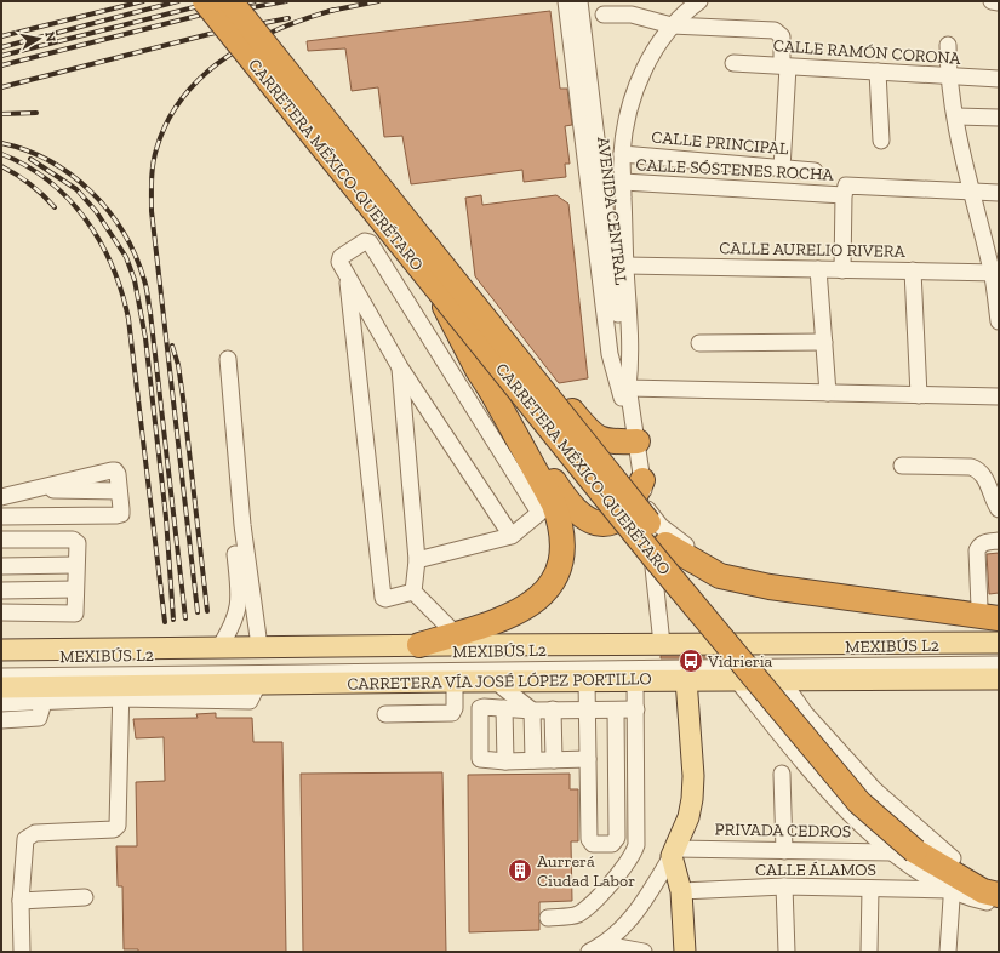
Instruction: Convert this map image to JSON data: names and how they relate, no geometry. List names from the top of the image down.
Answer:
{
  "streets": {
    "highway": ["CARRETERA MÉXICO-QUERÉTARO"],
    "main road": ["CARRETERA VÍA JOSÉ LÓPEZ PORTILLO"],
    "street": [
      "CALLE RAMÓN CORONA",
      "CALLE PRINCIPAL",
      "CALLE SÓSTENES ROCHA",
      "AVENIDA CENTRAL",
      "CALLE AURELIO RIVERA",
      "MEXIBÚS L2",
      "PRIVADA CEDROS",
      "CALLE ÁLAMOS"
    ]
  },
  "crossings": [
    ["CARRETERA MÉXICO-QUERÉTARO", "CALLE ÁLAMOS"],
    ["AVENIDA CENTRAL", "CARRETERA VÍA JOSÉ LÓPEZ PORTILLO"]
  ],
  "places": {
    "bus stop": ["Vidrieria"],
    "building": ["Aurrerá Ciudad Labor"]
  },
  "north": "right"
}
